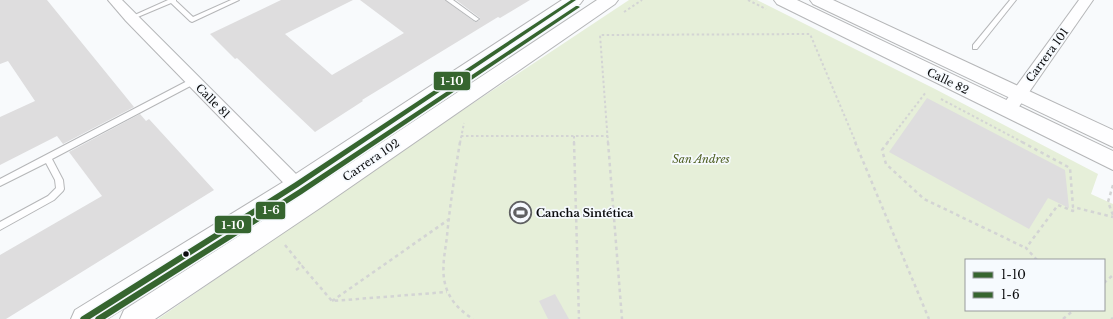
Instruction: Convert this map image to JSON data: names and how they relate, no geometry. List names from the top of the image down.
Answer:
{
  "streets": {
    "street": [
      "Carrera 101",
      "Calle 82",
      "Calle 81",
      "Carrera 102"
    ]
  },
  "crossings": [
    ["Carrera 101", "Calle 82"],
    ["Calle 81", "Carrera 102"]
  ],
  "parks": ["San Andres"],
  "places": {
    "sports": ["Cancha Sintética"]
  },
  "lines": ["transit line 1-10", "transit line 1-6"],
  "legend": ["1-10", "1-6"]
}
